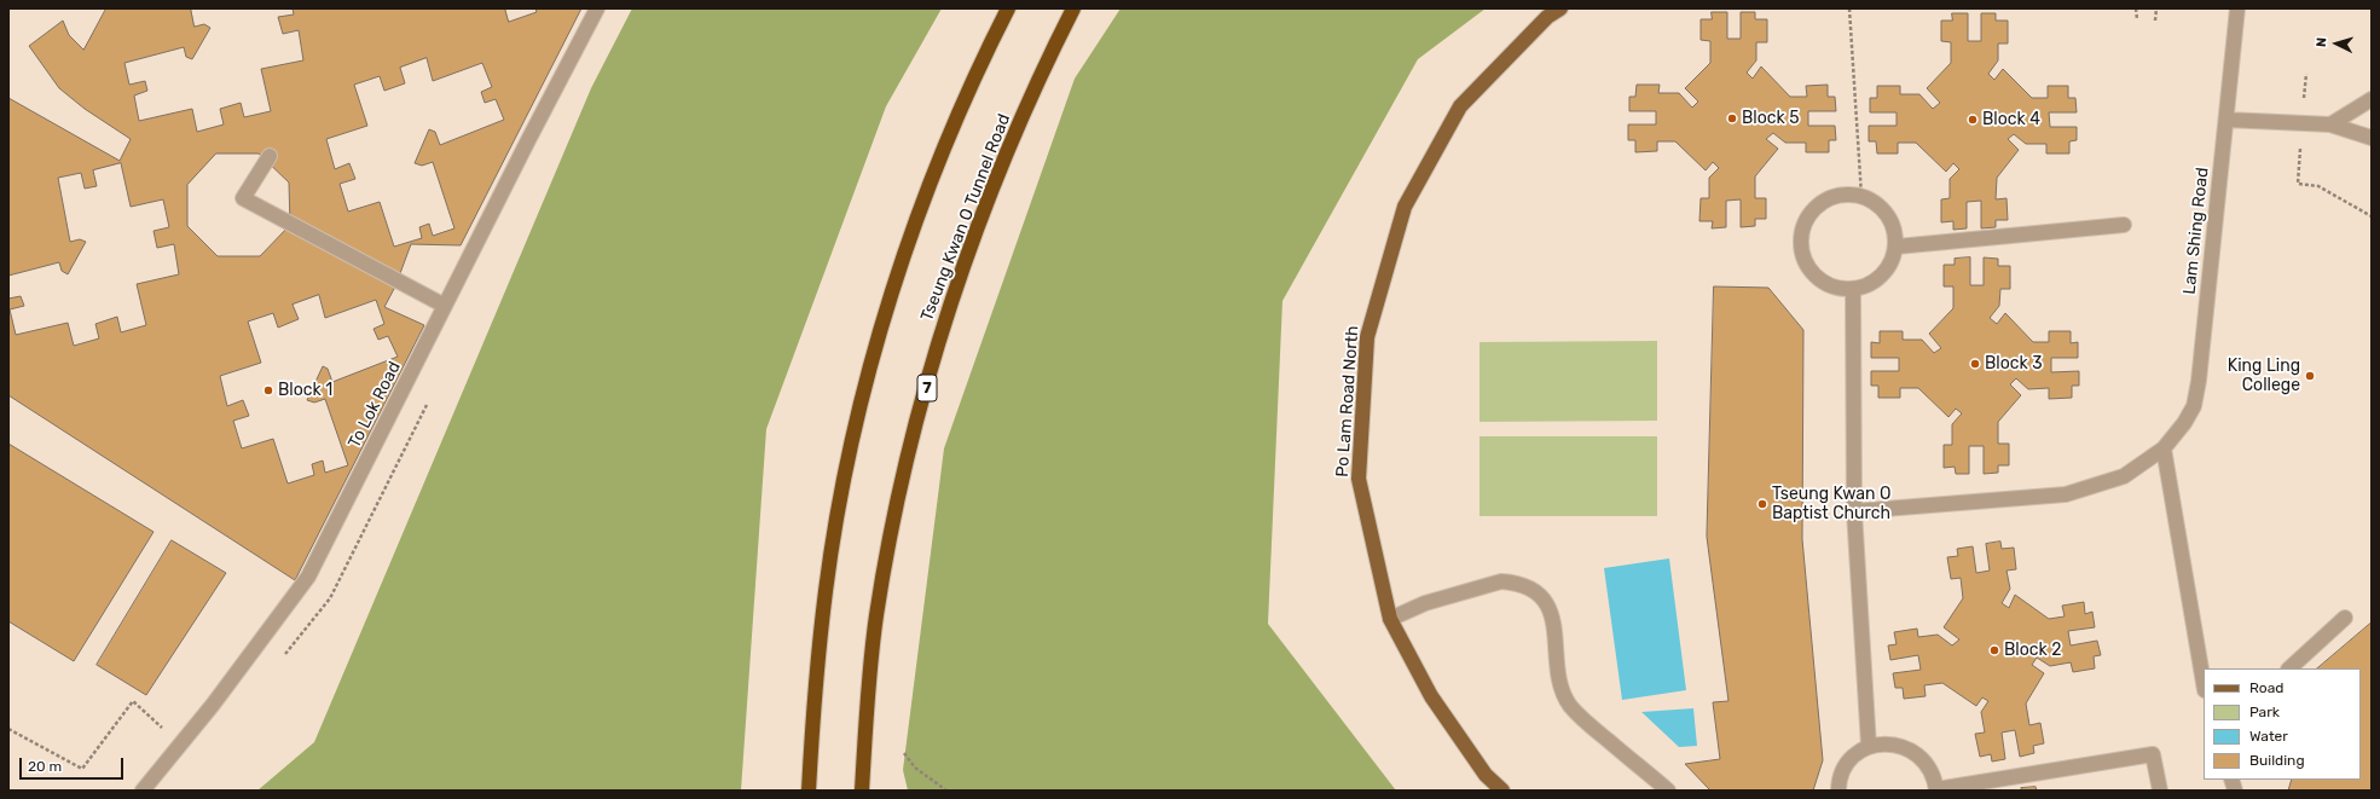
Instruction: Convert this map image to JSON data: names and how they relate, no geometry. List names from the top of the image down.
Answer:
{
  "streets": {
    "highway": ["Tseung Kwan O Tunnel Road", "7"],
    "main road": ["Po Lam Road North"],
    "street": ["Lam Shing Road", "To Lok Road"]
  },
  "places": [
    "Block 5",
    "Block 4",
    "Block 3",
    "King Ling College",
    "Block 1",
    "Tseung Kwan O Baptist Church",
    "Block 2"
  ],
  "legend": [
    "Road",
    "Park",
    "Water",
    "Building"
  ],
  "scale_bar": "20 m",
  "north": "left"
}
